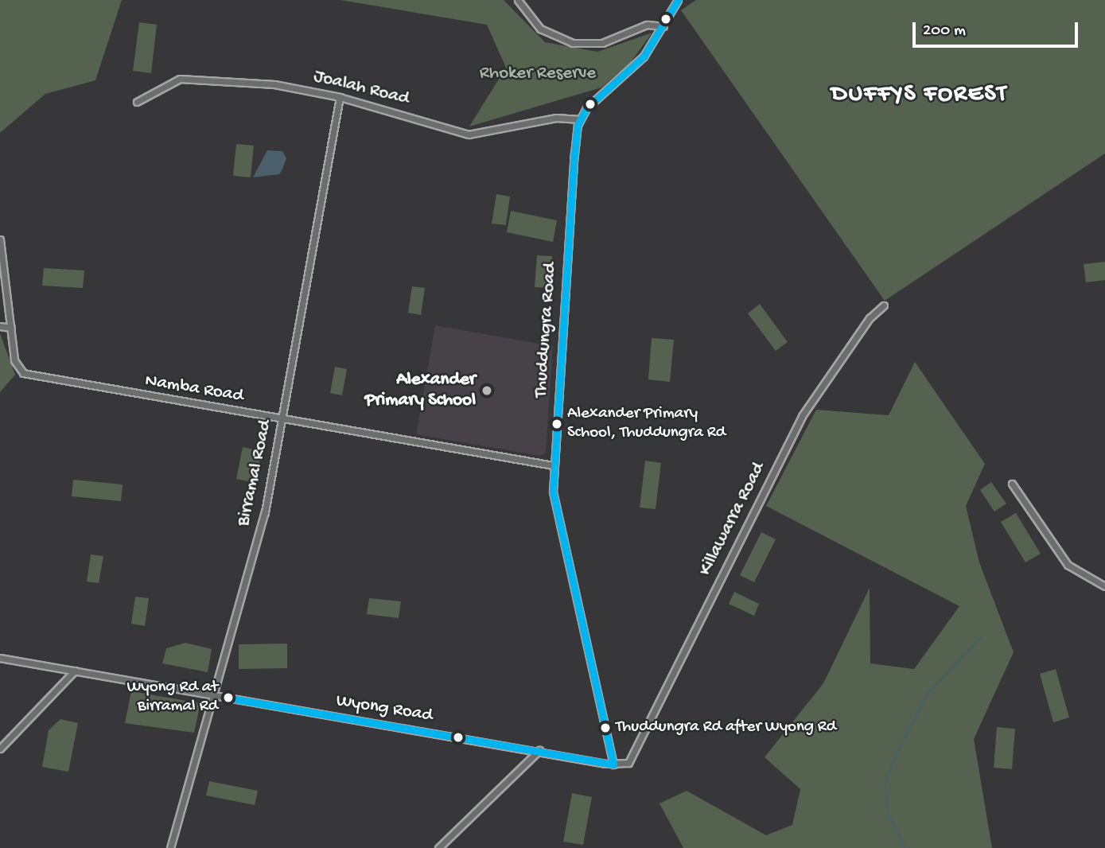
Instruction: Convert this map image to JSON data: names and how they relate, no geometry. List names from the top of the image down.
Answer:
{
  "streets": {
    "street": [
      "Joalah Road",
      "Thuddungra Road",
      "Namba Road",
      "Birramal Road",
      "Killawarra Road",
      "Wyong Road"
    ]
  },
  "crossings": [
    ["Joalah Road", "Thuddungra Road"],
    ["Joalah Road", "Birramal Road"],
    ["Thuddungra Road", "Namba Road"],
    ["Thuddungra Road", "Wyong Road"],
    ["Namba Road", "Birramal Road"],
    ["Birramal Road", "Wyong Road"],
    ["Killawarra Road", "Wyong Road"]
  ],
  "districts": ["DUFFYS FOREST"],
  "parks": ["Rhoker Reserve"],
  "places": [
    "Alexander Primary School",
    "Alexander Primary School, Thuddungra Rd",
    "Wyong Rd at Birramal Rd",
    "Thuddungra Rd after Wyong Rd"
  ],
  "scale_bar": "200 m"
}
